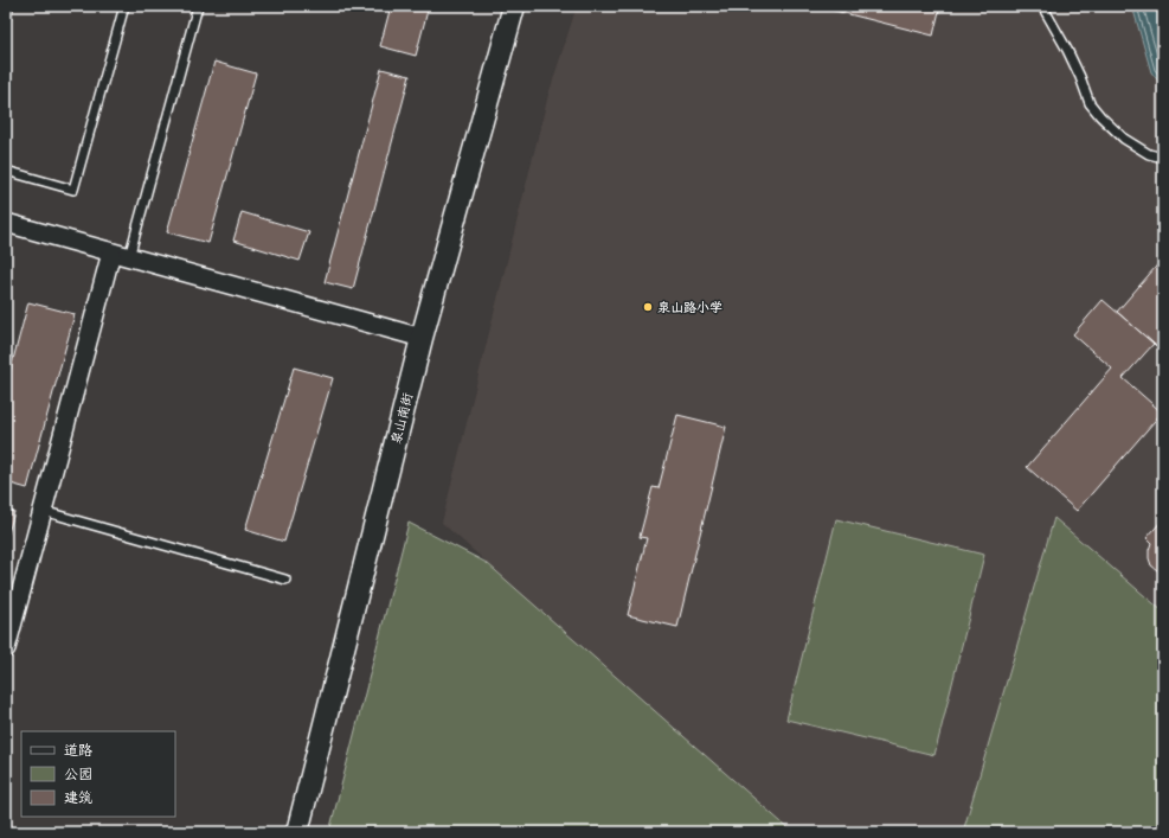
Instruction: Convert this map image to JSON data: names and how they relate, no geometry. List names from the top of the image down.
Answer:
{
  "streets": {
    "street": ["泉山南街"]
  },
  "places": ["泉山路小学"],
  "legend": ["道路", "公园", "建筑"]
}
